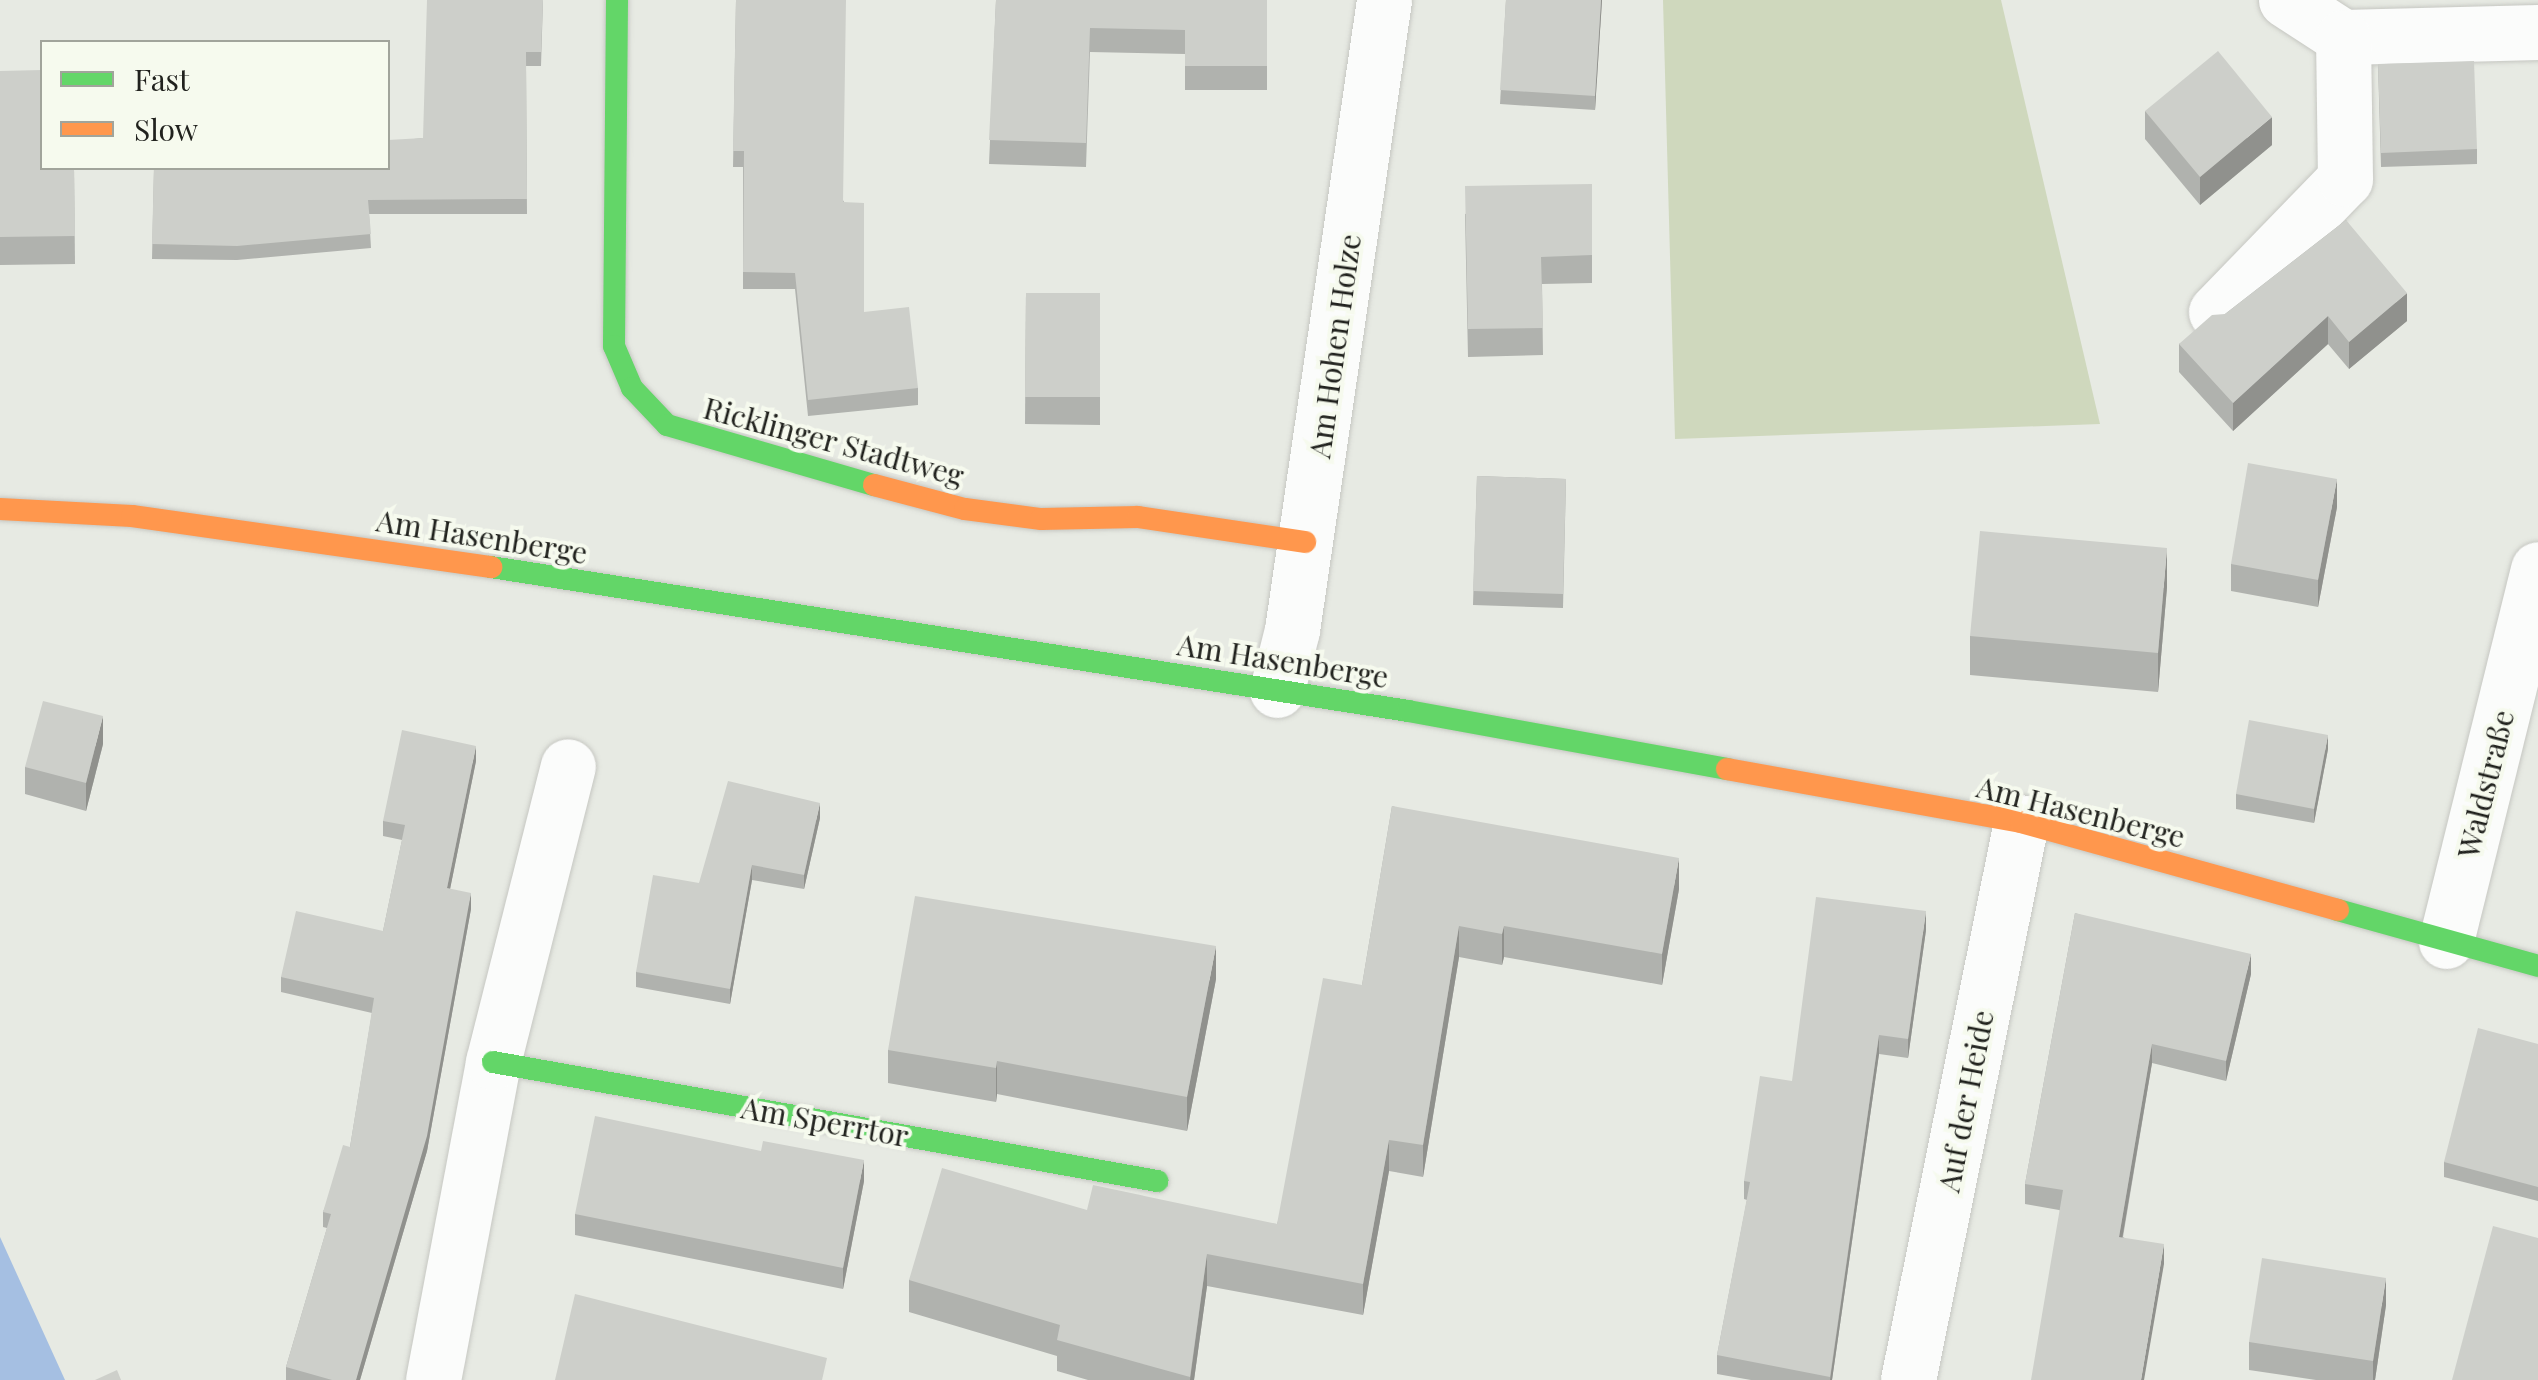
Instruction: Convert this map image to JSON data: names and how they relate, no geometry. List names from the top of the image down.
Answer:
{
  "streets": {
    "street": [
      "Am Hohen Holze",
      "Ricklinger Stadtweg",
      "Am Hasenberge",
      "Waldstraße",
      "Auf der Heide",
      "Am Sperrtor"
    ]
  },
  "crossings": [
    ["Am Hohen Holze", "Ricklinger Stadtweg"],
    ["Am Hohen Holze", "Am Hasenberge"],
    ["Am Hasenberge", "Waldstraße"],
    ["Am Hasenberge", "Auf der Heide"]
  ],
  "legend": ["Fast", "Slow"]
}
